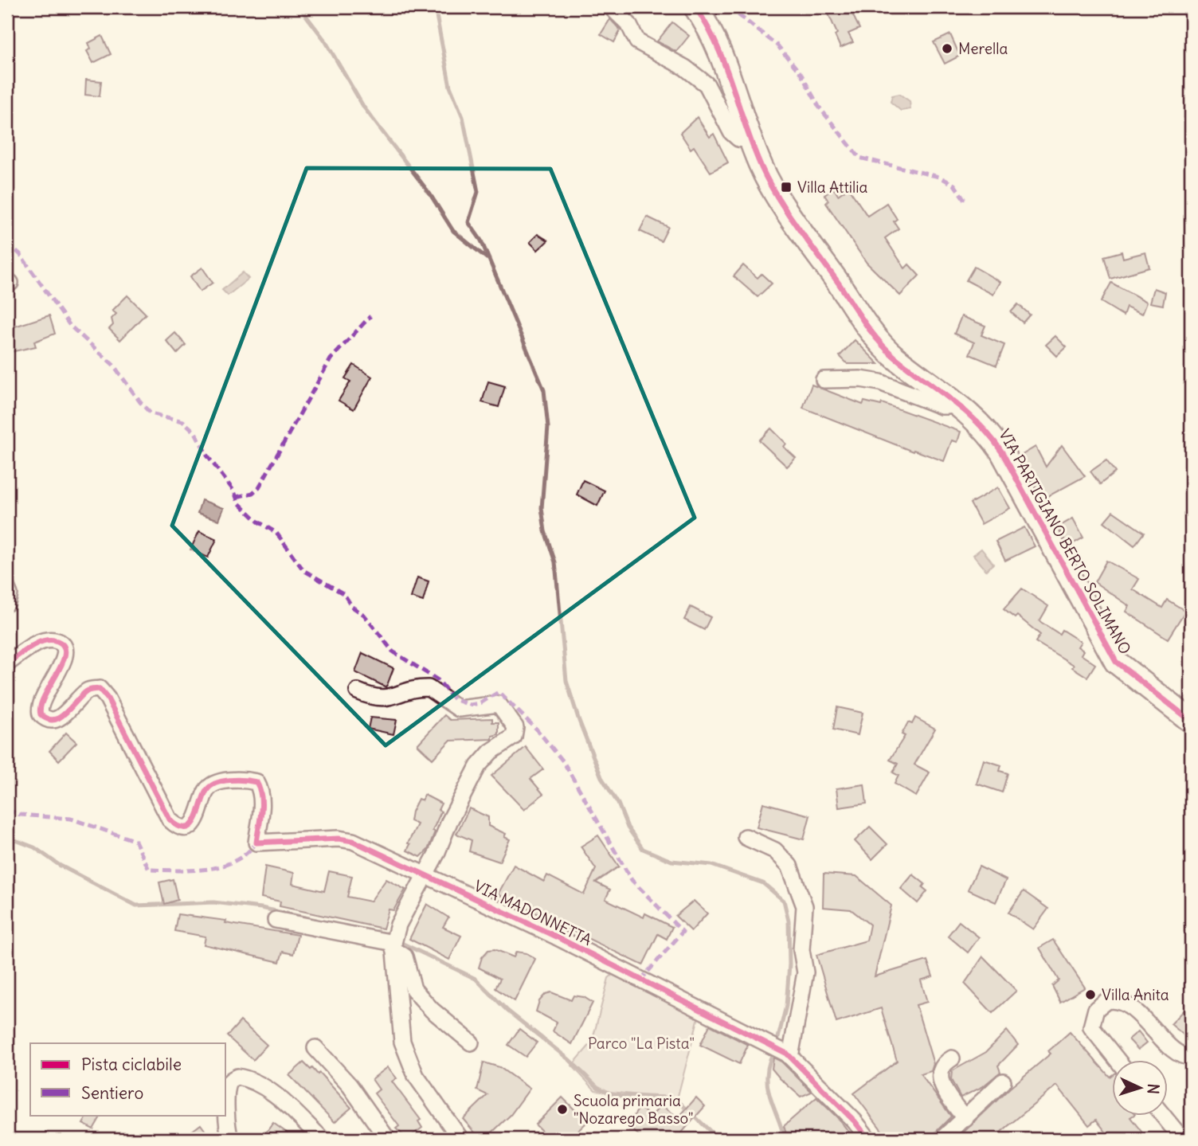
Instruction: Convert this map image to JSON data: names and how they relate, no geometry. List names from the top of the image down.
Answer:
{
  "streets": {
    "street": ["VIA PARTIGIANO BERTO SOLIMANO", "VIA MADONNETTA"]
  },
  "parks": ["Parco \"La Pista\""],
  "places": {
    "other": ["Merella", "Villa Anita", "Scuola primaria \"Nozarego Basso\""],
    "transit": ["Villa Attilia"]
  },
  "legend": ["Pista ciclabile", "Sentiero"],
  "north": "right"
}
